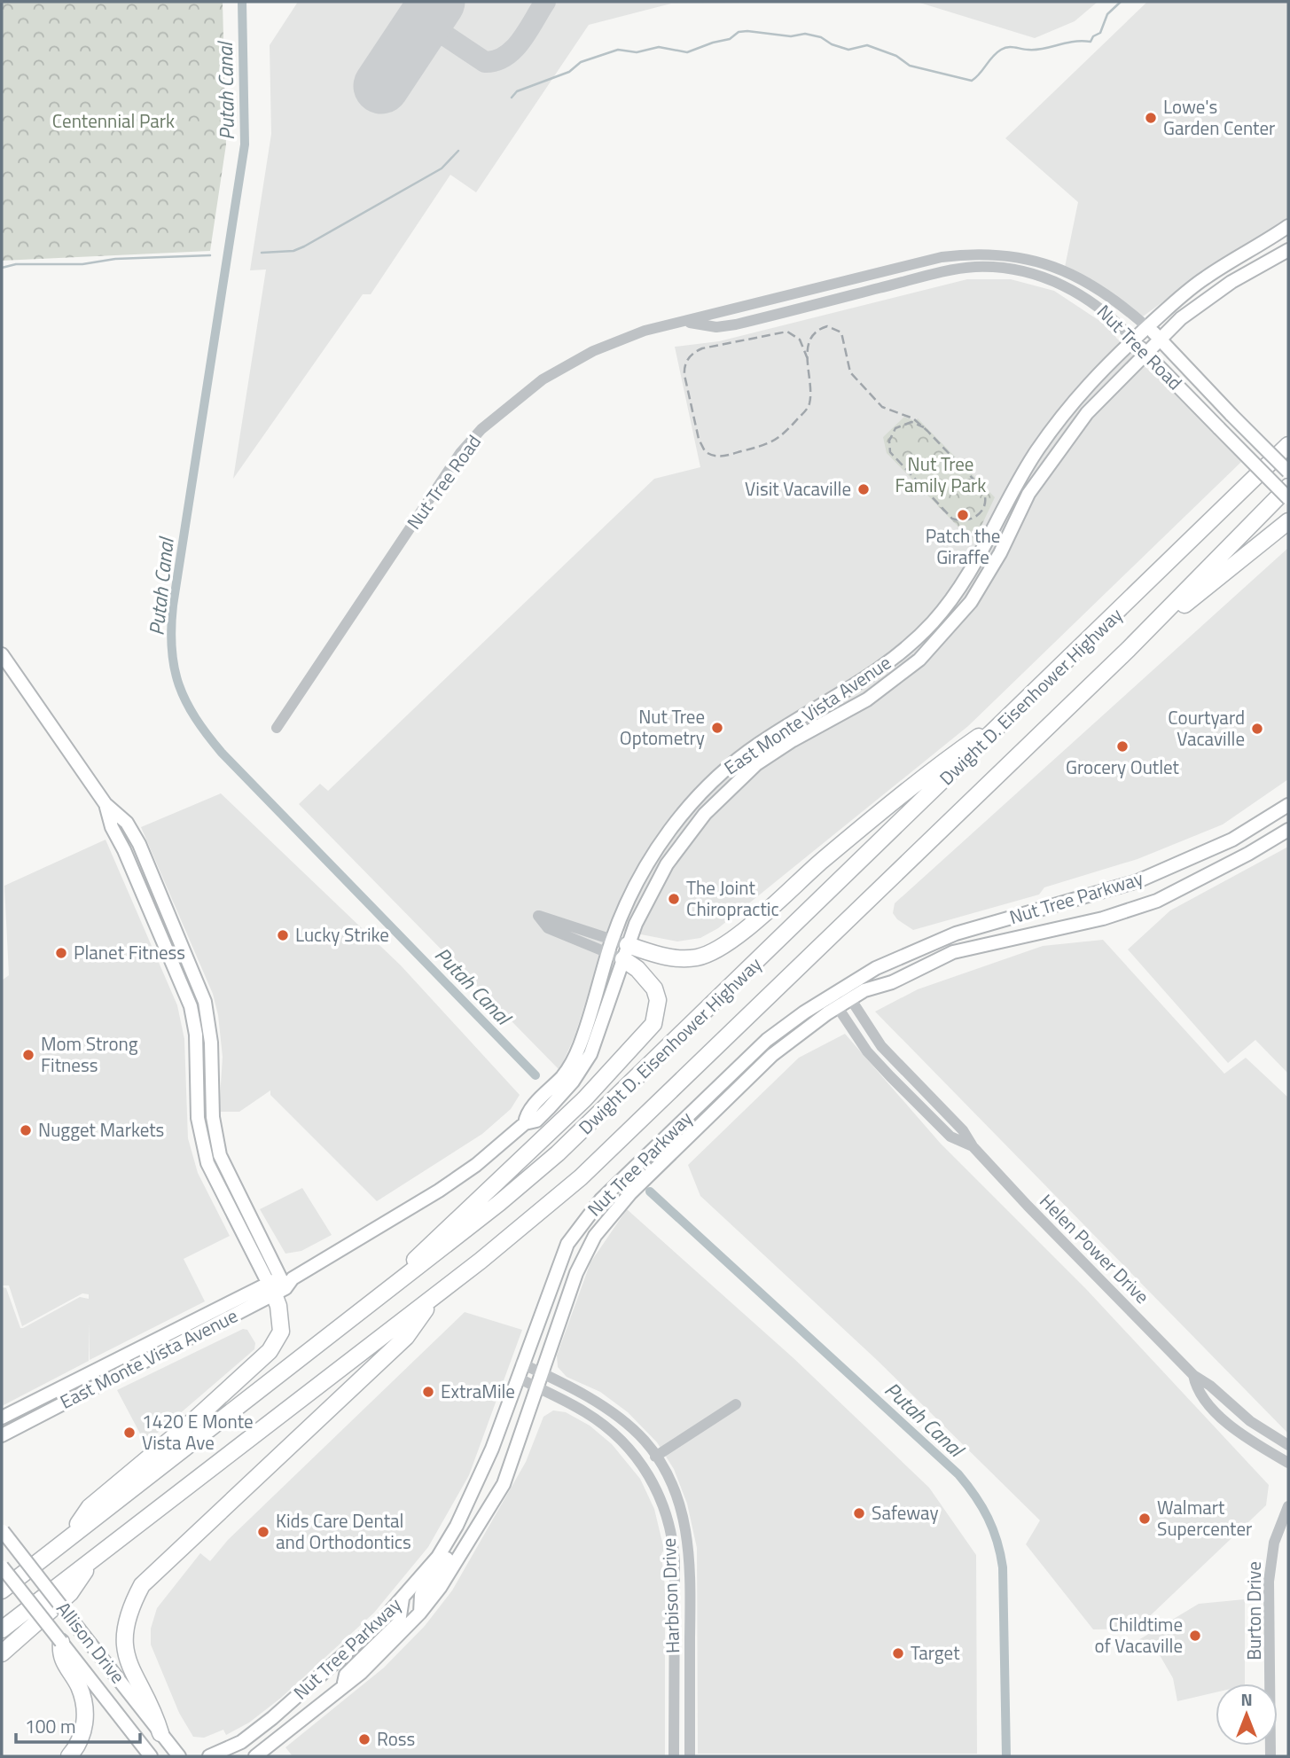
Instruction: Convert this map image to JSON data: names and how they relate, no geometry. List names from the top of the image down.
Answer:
{
  "streets": {
    "highway": ["Dwight D. Eisenhower Highway"],
    "main road": [
      "Nut Tree Road",
      "East Monte Vista Avenue",
      "Nut Tree Parkway",
      "Allison Drive"
    ],
    "street": ["Helen Power Drive", "Harbison Drive", "Burton Drive"]
  },
  "crossings": [
    ["Nut Tree Road", "East Monte Vista Avenue"],
    ["Nut Tree Parkway", "Helen Power Drive"],
    ["Nut Tree Parkway", "Harbison Drive"]
  ],
  "water": ["Putah Canal"],
  "parks": ["Centennial Park", "Nut Tree Family Park"],
  "places": [
    "Lowe's Garden Center",
    "Visit Vacaville",
    "Patch the Giraffe",
    "Nut Tree Optometry",
    "Courtyard Vacaville",
    "Grocery Outlet",
    "The Joint Chiropractic",
    "Lucky Strike",
    "Planet Fitness",
    "Mom Strong Fitness",
    "Nugget Markets",
    "ExtraMile",
    "1420 E Monte Vista Ave",
    "Safeway",
    "Walmart Supercenter",
    "Kids Care Dental and Orthodontics",
    "Childtime of Vacaville",
    "Target",
    "Ross"
  ],
  "scale_bar": "100 m",
  "north": "top"
}
